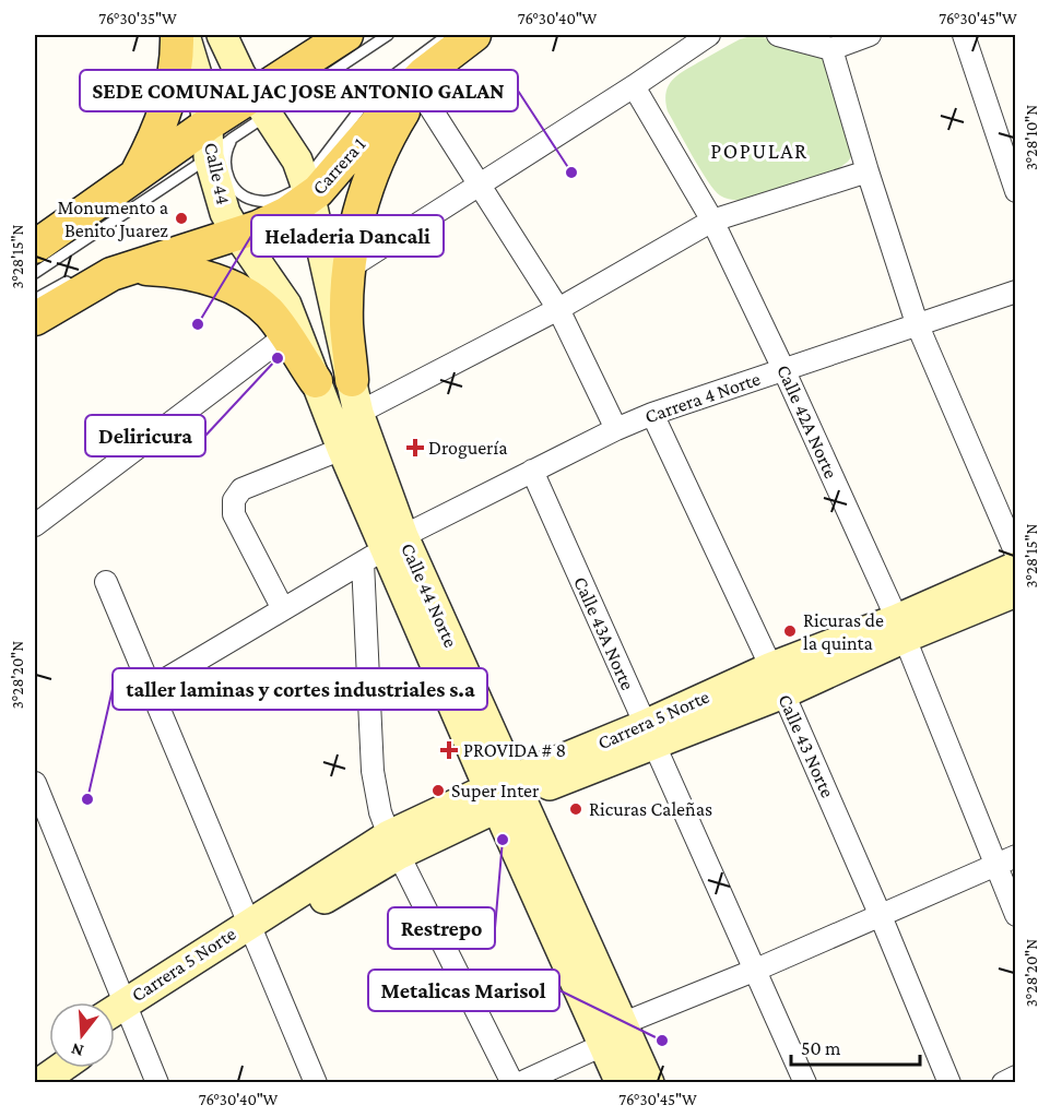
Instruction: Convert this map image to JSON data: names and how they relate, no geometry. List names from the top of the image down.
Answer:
{
  "streets": {
    "main road": [
      "Carrera 1",
      "Calle 44",
      "Calle 44 Norte",
      "Carrera 5 Norte"
    ],
    "street": [
      "Carrera 4 Norte",
      "Calle 42A Norte",
      "Calle 43A Norte",
      "Calle 43 Norte"
    ]
  },
  "crossings": [
    ["Carrera 1", "Calle 44"],
    ["Carrera 1", "Calle 44 Norte"],
    ["Calle 44", "Calle 44 Norte"],
    ["Carrera 4 Norte", "Calle 42A Norte"],
    ["Carrera 4 Norte", "Calle 44 Norte"],
    ["Carrera 4 Norte", "Calle 43A Norte"],
    ["Carrera 4 Norte", "Calle 43 Norte"],
    ["Calle 42A Norte", "Carrera 5 Norte"],
    ["Calle 44 Norte", "Carrera 5 Norte"],
    ["Calle 43A Norte", "Carrera 5 Norte"],
    ["Carrera 5 Norte", "Calle 43 Norte"]
  ],
  "districts": ["POPULAR"],
  "places": {
    "other": [
      "SEDE COMUNAL JAC JOSE ANTONIO GALAN",
      "Monumento a Benito Juarez",
      "Heladeria Dancali",
      "Deliricura",
      "Ricuras de la quinta",
      "Super Inter",
      "taller laminas y cortes industriales s.a",
      "Ricuras Caleñas",
      "Restrepo",
      "Metalicas Marisol"
    ],
    "health": ["Droguería", "PROVIDA # 8"]
  },
  "scale_bar": "50 m",
  "north": "bottom",
  "coordinates": [
    "76°30'35\"W",
    "76°30'40\"W",
    "76°30'45\"W",
    "3°28'10\"N",
    "3°28'15\"N",
    "3°28'20\"N"
  ]
}
